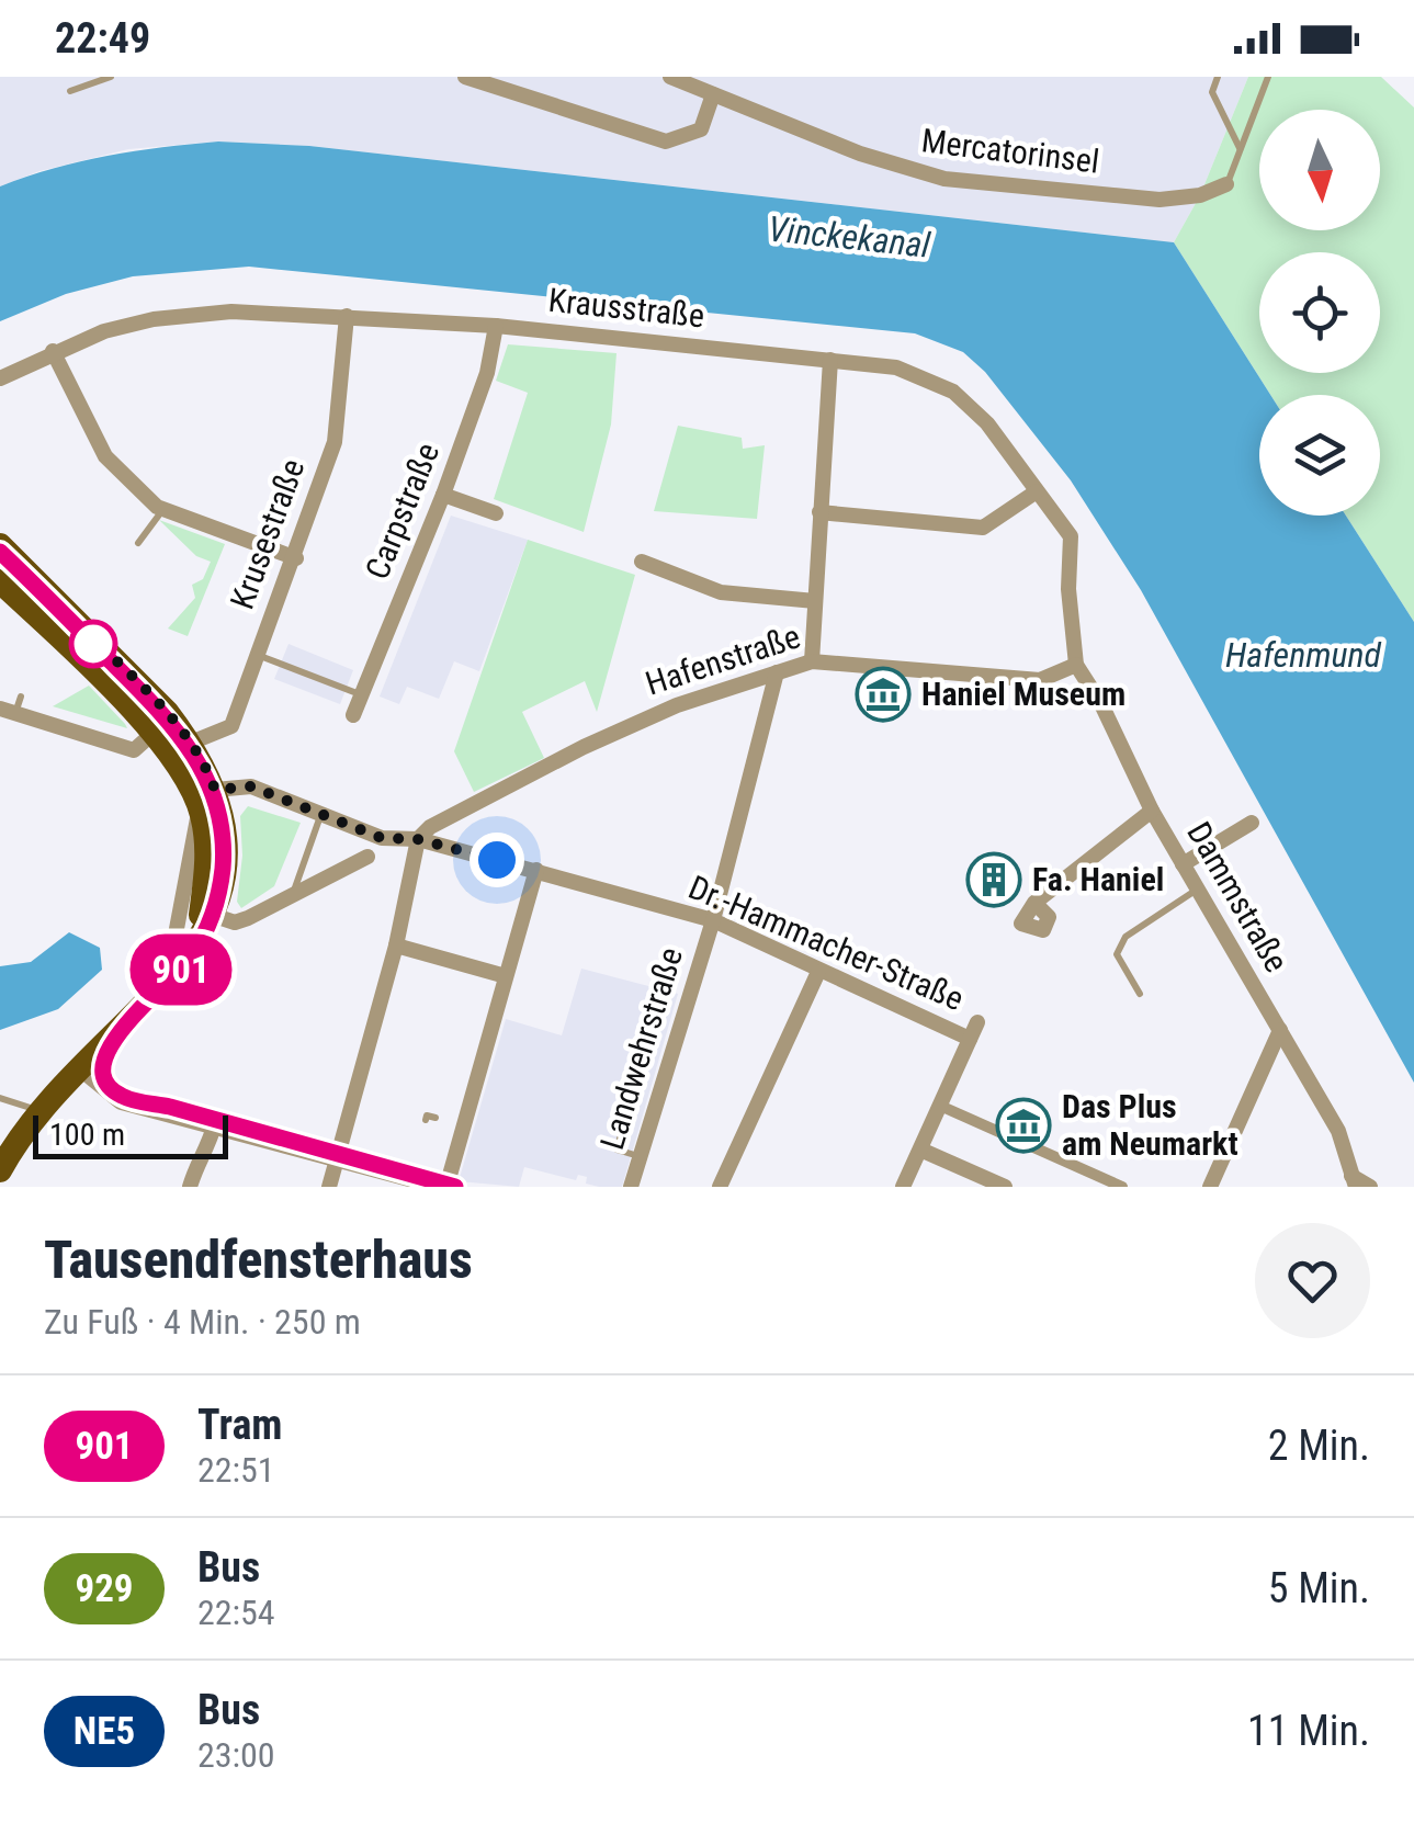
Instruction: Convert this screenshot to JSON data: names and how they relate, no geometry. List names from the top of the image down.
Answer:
{
  "streets": {
    "street": [
      "Mercatorinsel",
      "Krausstraße",
      "Carpstraße",
      "Krusestraße",
      "Hafenstraße",
      "Dammstraße",
      "Dr.-Hammacher-Straße",
      "Landwehrstraße"
    ]
  },
  "crossings": [
    ["Krausstraße", "Carpstraße"],
    ["Krausstraße", "Krusestraße"],
    ["Krausstraße", "Hafenstraße"],
    ["Krausstraße", "Dammstraße"],
    ["Hafenstraße", "Dammstraße"],
    ["Hafenstraße", "Dr.-Hammacher-Straße"],
    ["Hafenstraße", "Landwehrstraße"],
    ["Dr.-Hammacher-Straße", "Landwehrstraße"]
  ],
  "water": ["Vinckekanal", "Hafenmund"],
  "places": {
    "museum": ["Haniel Museum", "Das Plus am Neumarkt"],
    "building": ["Fa. Haniel"]
  },
  "lines": ["tram line 901"],
  "scale_bar": "100 m",
  "north": "bottom",
  "page": {
    "status": "22:49",
    "on_map": "901",
    "scale": "100 m",
    "heading": ["Tausendfensterhaus", "Zu Fuß · 4 Min. · 250 m"],
    "list": [
      {
        "mark": "901",
        "name": "Tram",
        "note": "22:51",
        "value": "2 Min."
      },
      {
        "mark": "929",
        "name": "Bus",
        "note": "22:54",
        "value": "5 Min."
      },
      {
        "mark": "NE5",
        "name": "Bus",
        "note": "23:00",
        "value": "11 Min."
      }
    ]
  }
}
